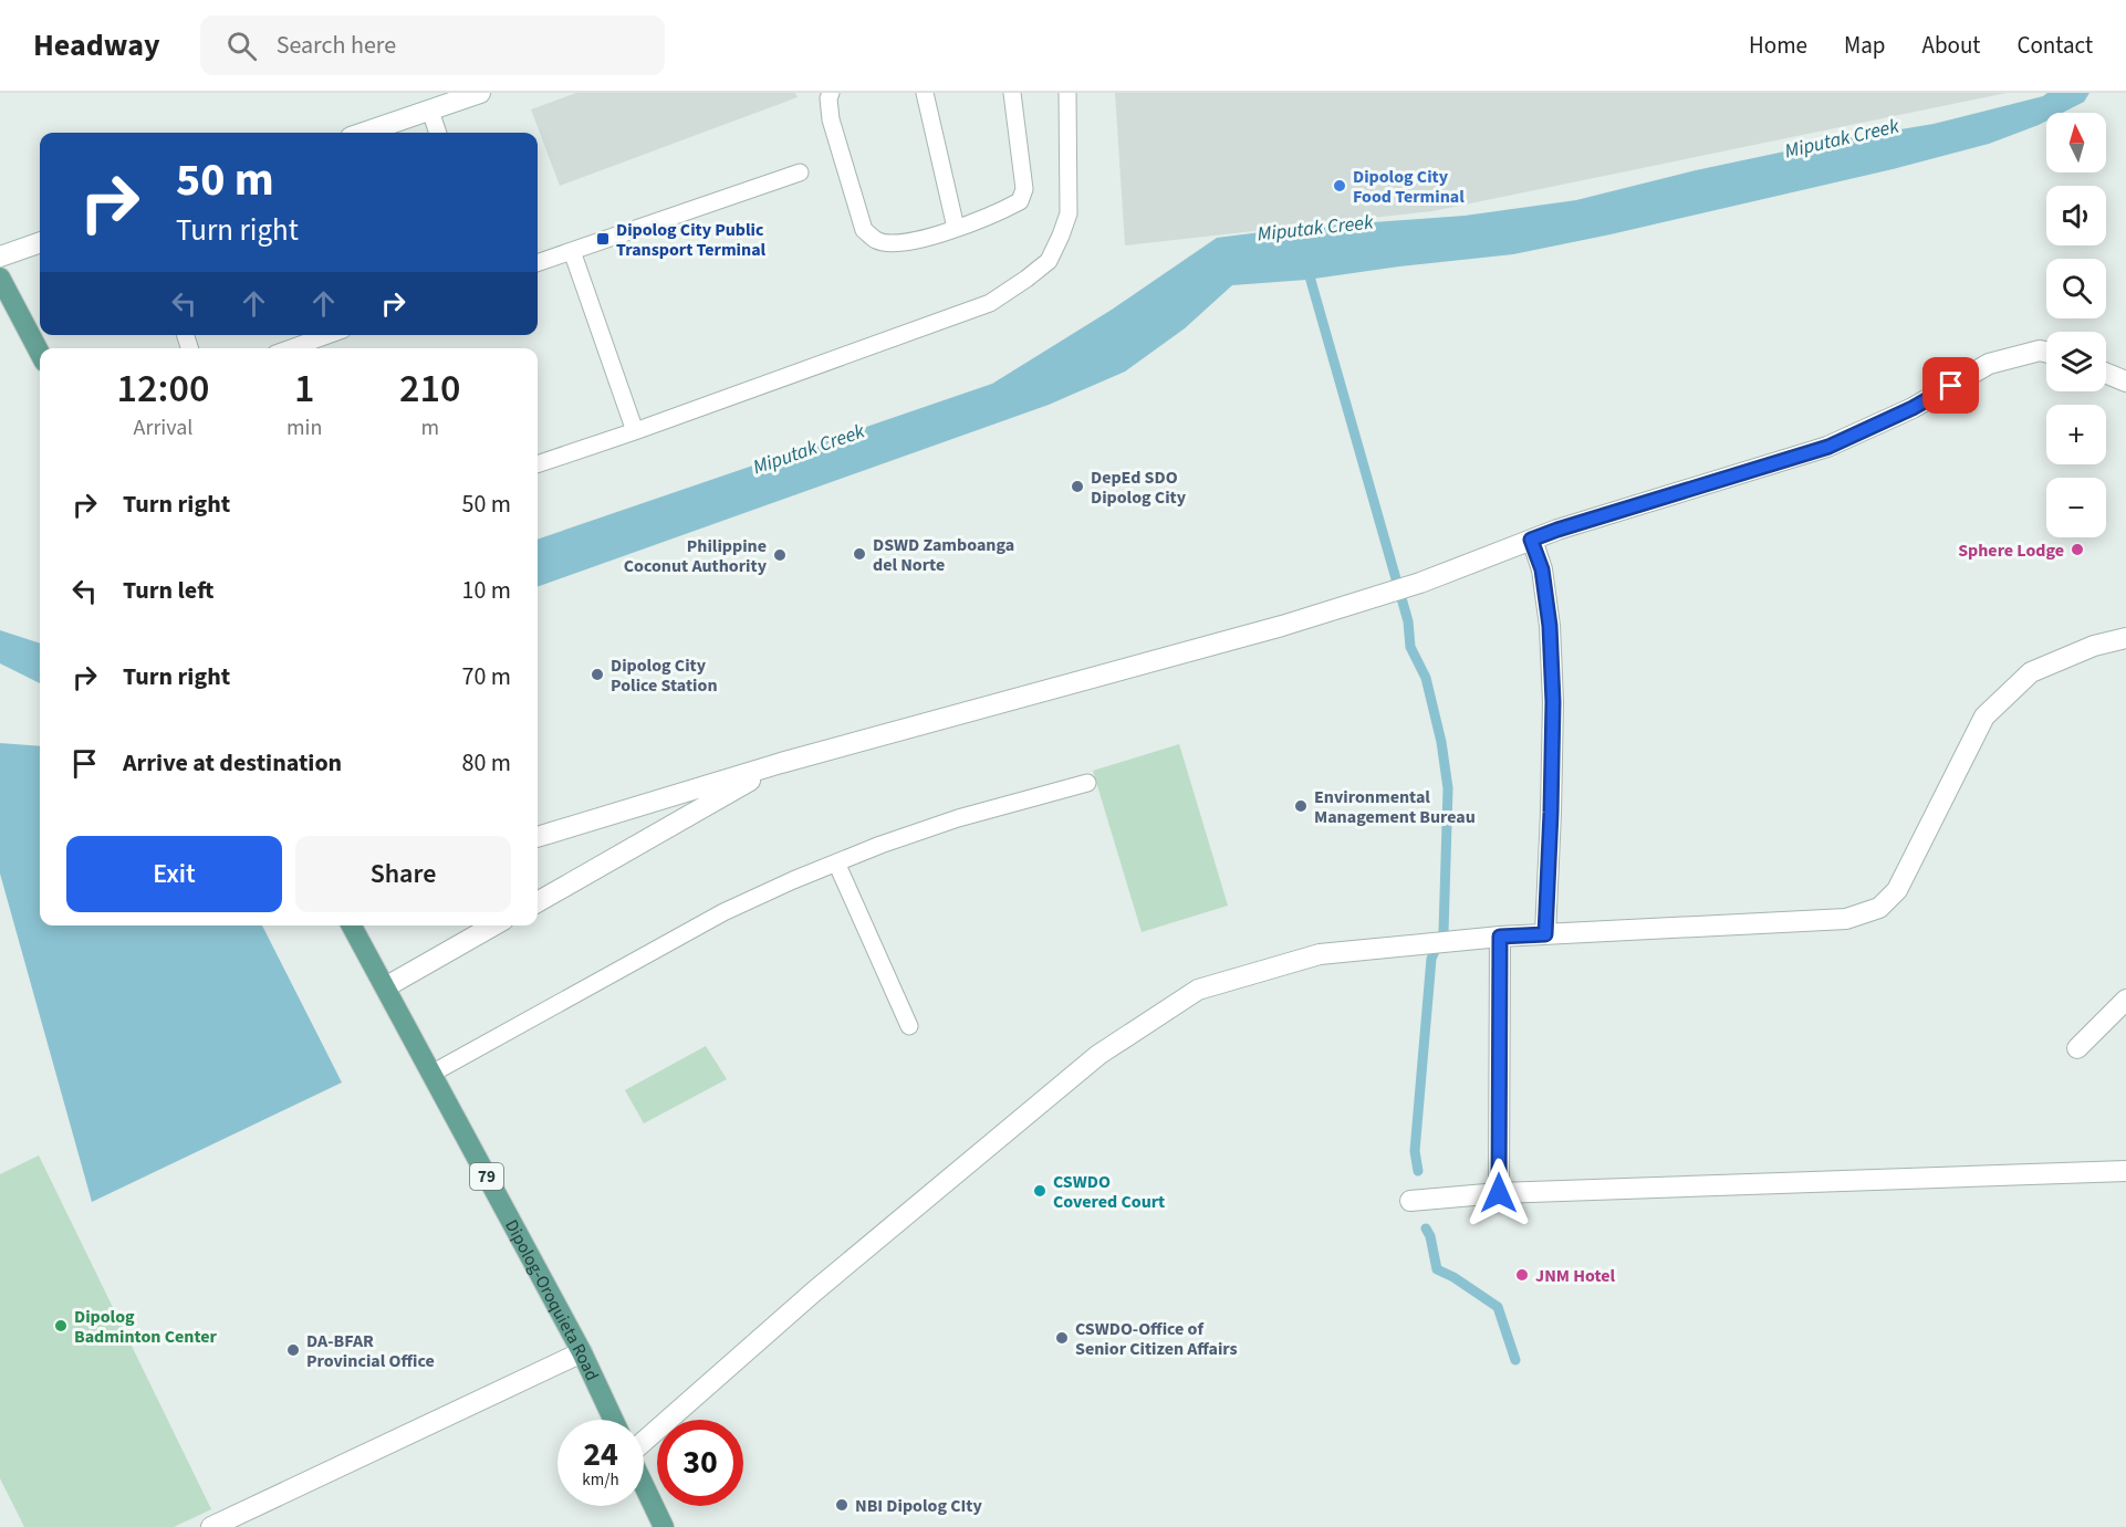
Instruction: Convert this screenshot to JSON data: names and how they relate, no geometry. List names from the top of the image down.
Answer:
{
  "streets": {
    "main road": ["79", "Dipolog-Oroquieta Road"]
  },
  "water": ["Miputak Creek"],
  "places": {
    "other": [
      "Dipolog City Food Terminal",
      "DepEd SDO Dipolog City",
      "Sphere Lodge",
      "DSWD Zamboanga del Norte",
      "Philippine Coconut Authority",
      "Dipolog City Police Station",
      "Environmental Management Bureau",
      "CSWDO Covered Court",
      "JNM Hotel",
      "Dipolog Badminton Center",
      "CSWDO-Office of Senior Citizen Affairs",
      "DA-BFAR Provincial Office",
      "NBI Dipolog CIty"
    ],
    "transit": ["Dipolog City Public Transport Terminal"]
  },
  "north": "top",
  "page": {
    "header": "Headway",
    "search": "Search here",
    "nav": [
      "Home",
      "Map",
      "About",
      "Contact"
    ],
    "map_buttons": ["+", "−"],
    "turn": ["50 m", "Turn right"],
    "eta": [
      "12:00",
      "Arrival",
      "1",
      "min",
      "210",
      "m"
    ],
    "list": [
      {
        "name": "Turn right",
        "value": "50 m"
      },
      {
        "name": "Turn left",
        "value": "10 m"
      },
      {
        "name": "Turn right",
        "value": "70 m"
      },
      {
        "name": "Arrive at destination",
        "value": "80 m"
      }
    ],
    "buttons": ["Exit", "Share"],
    "speed": "24 km/h",
    "limit": "30"
  }
}
